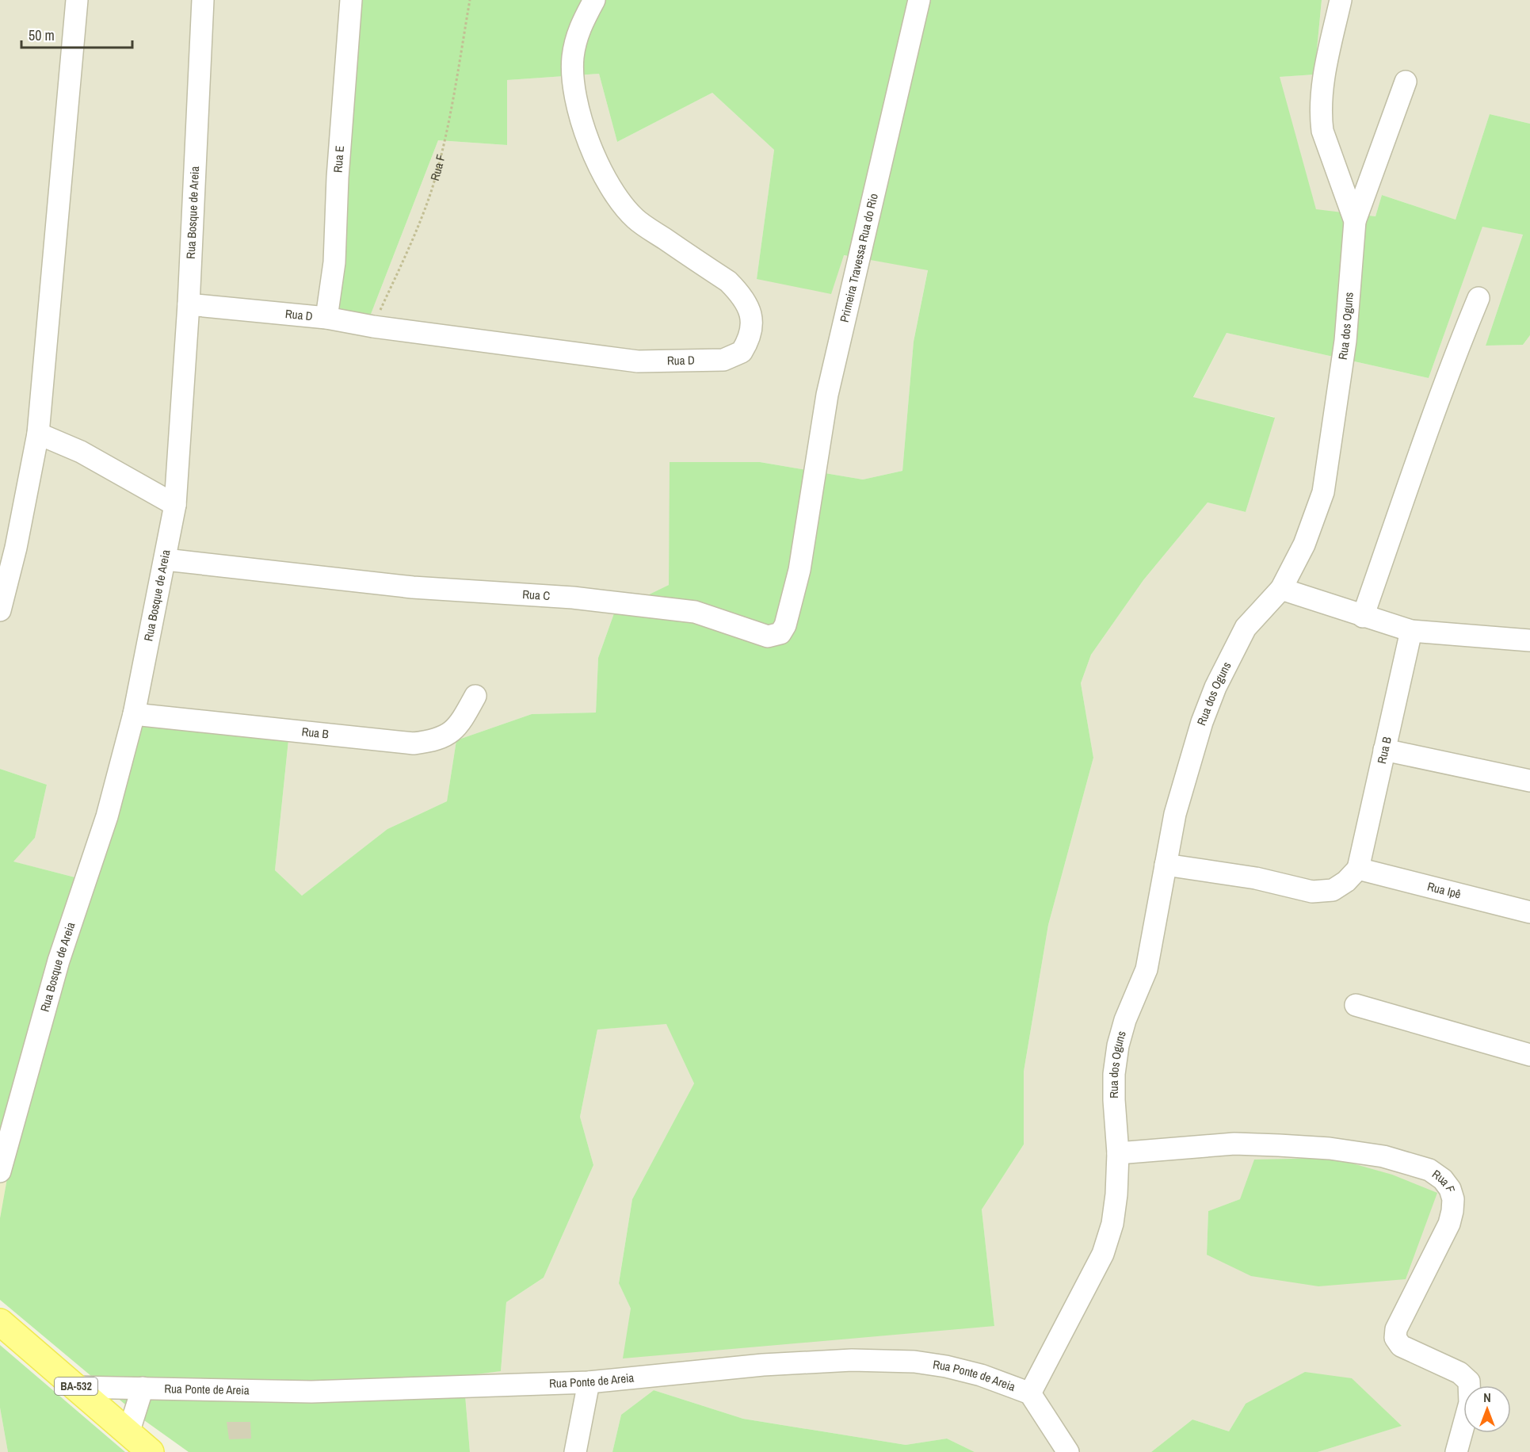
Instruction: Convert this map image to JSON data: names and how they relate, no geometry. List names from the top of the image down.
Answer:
{
  "streets": {
    "main road": ["BA-532"],
    "street": [
      "Rua E",
      "Rua F",
      "Rua Bosque de Areia",
      "Primeira Travessa Rua do Rio",
      "Rua D",
      "Rua dos Oguns",
      "Rua C",
      "Rua B",
      "Rua Ipê",
      "Rua Ponte de Areia"
    ]
  },
  "crossings": [
    ["Rua E", "Rua D"],
    ["Rua F", "Rua D"],
    ["Rua F", "Rua dos Oguns"],
    ["Rua Bosque de Areia", "Rua D"],
    ["Rua Bosque de Areia", "Rua C"],
    ["Rua Bosque de Areia", "Rua B"],
    ["Primeira Travessa Rua do Rio", "Rua C"],
    ["Rua dos Oguns", "Rua Ponte de Areia"],
    ["Rua B", "Rua Ipê"],
    ["Rua Ponte de Areia", "BA-532"]
  ],
  "scale_bar": "50 m",
  "north": "top"
}
